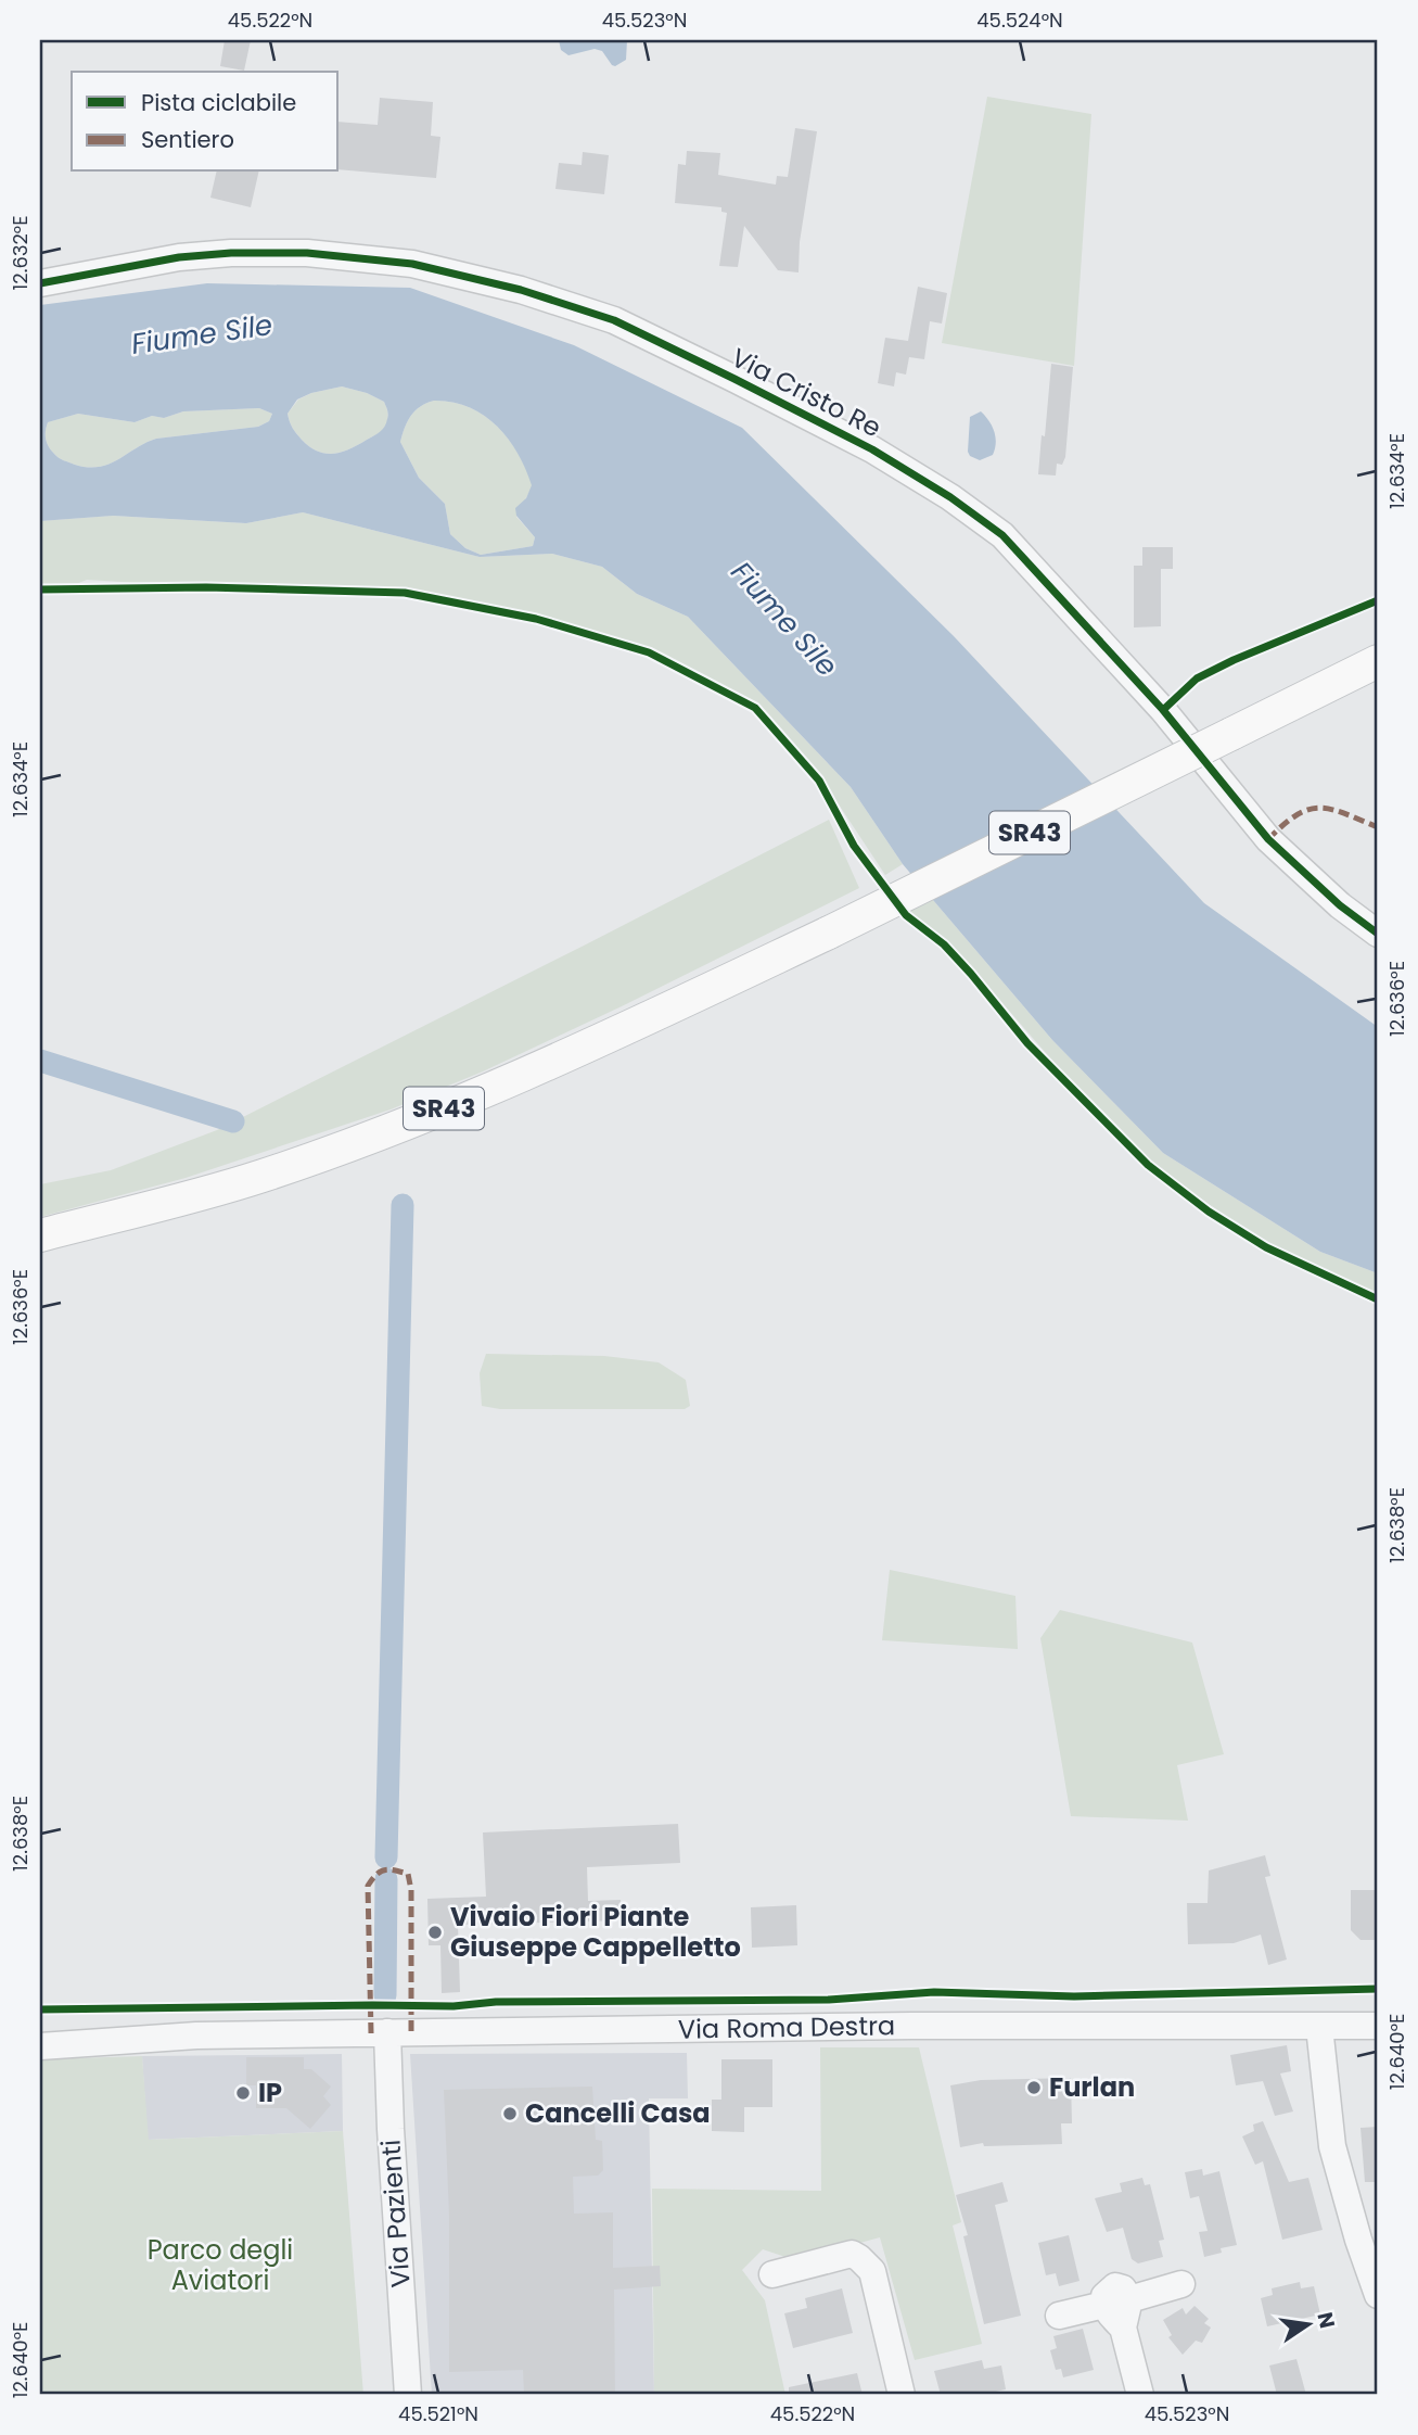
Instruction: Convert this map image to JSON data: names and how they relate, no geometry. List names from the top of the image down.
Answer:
{
  "streets": {
    "main road": ["SR43"],
    "street": ["Via Cristo Re", "Via Roma Destra", "Via Pazienti"]
  },
  "crossings": [
    ["Via Roma Destra", "Via Pazienti"]
  ],
  "water": ["Fiume Sile"],
  "parks": ["Parco degli Aviatori"],
  "places": [
    "Vivaio Fiori Piante Giuseppe Cappelletto",
    "Furlan",
    "IP",
    "Cancelli Casa"
  ],
  "legend": ["Pista ciclabile", "Sentiero"],
  "north": "right",
  "coordinates": [
    "45.522°N",
    "45.523°N",
    "45.524°N",
    "12.632°E",
    "12.634°E",
    "12.636°E",
    "12.638°E",
    "12.640°E",
    "45.521°N"
  ]
}
